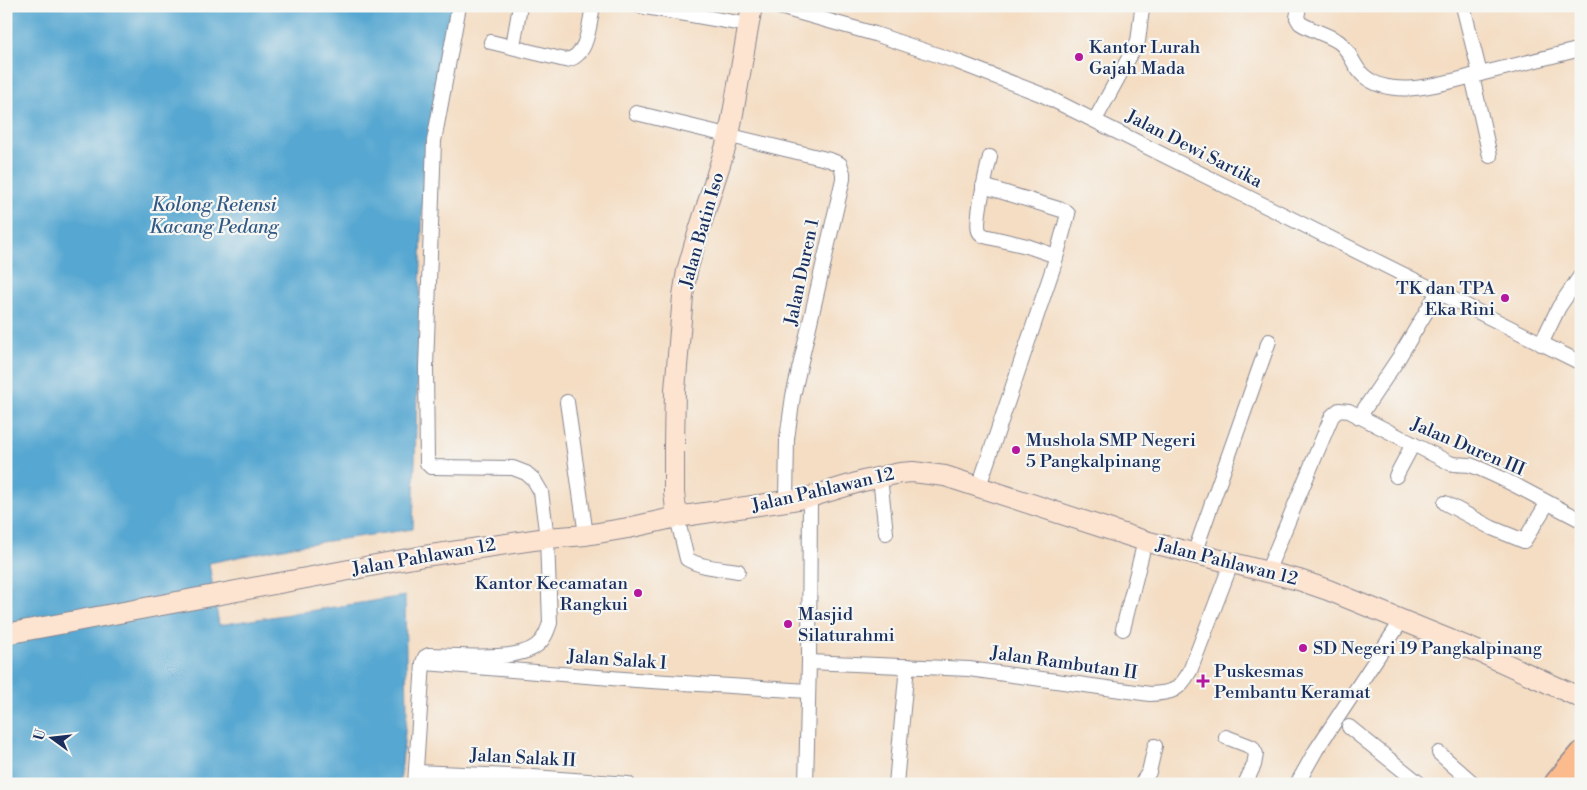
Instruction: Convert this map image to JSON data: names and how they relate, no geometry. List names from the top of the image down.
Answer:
{
  "streets": {
    "main road": ["Jalan Batin Iso", "Jalan Pahlawan 12"],
    "street": [
      "Jalan Dewi Sartika",
      "Jalan Duren 1",
      "Jalan Duren III",
      "Jalan Salak I",
      "Jalan Rambutan II",
      "Jalan Salak II"
    ]
  },
  "crossings": [
    ["Jalan Batin Iso", "Jalan Duren 1"],
    ["Jalan Batin Iso", "Jalan Pahlawan 12"],
    ["Jalan Duren 1", "Jalan Pahlawan 12"],
    ["Jalan Duren III", "Jalan Pahlawan 12"],
    ["Jalan Pahlawan 12", "Jalan Rambutan II"]
  ],
  "water": ["Kolong Retensi Kacang Pedang"],
  "places": {
    "other": [
      "Kantor Lurah Gajah Mada",
      "TK dan TPA Eka Rini",
      "Mushola SMP Negeri 5 Pangkalpinang",
      "Kantor Kecamatan Rangkui",
      "Masjid Silaturahmi",
      "SD Negeri 19 Pangkalpinang"
    ],
    "health": ["Puskesmas Pembantu Keramat"]
  },
  "north": "left"
}
